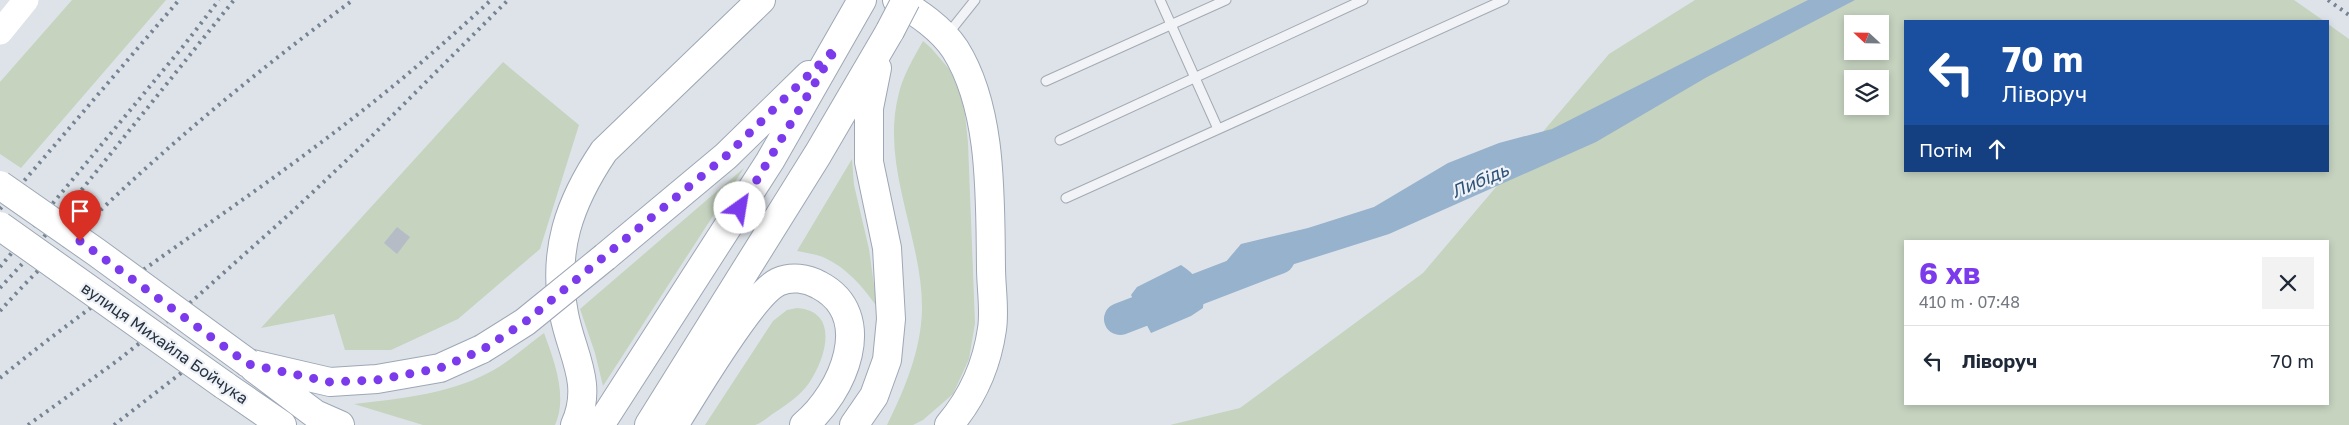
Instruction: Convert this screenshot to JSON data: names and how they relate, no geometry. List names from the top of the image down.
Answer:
{
  "streets": {
    "main road": ["вулиця Михайла Бойчука"]
  },
  "water": ["Либідь"],
  "north": "left",
  "page": {
    "turn": ["70 m", "Ліворуч"],
    "then": "Потім",
    "heading": ["6 хв", "410 m · 07:48"],
    "list": [
      {
        "name": "Ліворуч",
        "value": "70 m"
      }
    ]
  }
}
